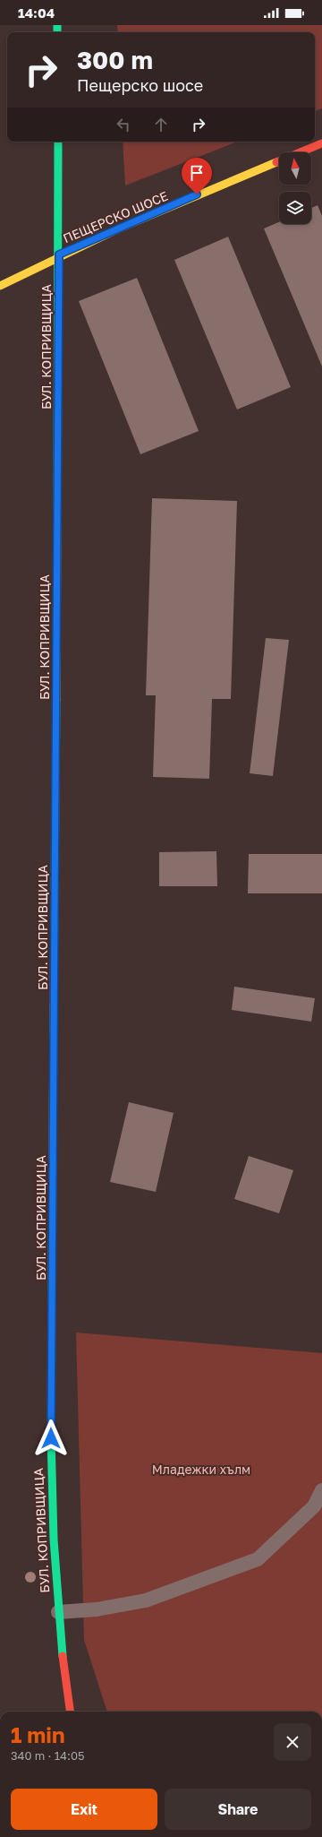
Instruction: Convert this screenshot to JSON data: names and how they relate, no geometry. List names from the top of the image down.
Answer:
{
  "streets": {
    "main road": ["ПЕЩЕРСКО ШОСЕ", "БУЛ. КОПРИВЩИЦА"]
  },
  "crossings": [
    ["ПЕЩЕРСКО ШОСЕ", "БУЛ. КОПРИВЩИЦА"]
  ],
  "parks": ["Младежки хълм"],
  "north": "top",
  "page": {
    "status": "14:04",
    "turn": ["300 m", "Пещерско шосе"],
    "heading": ["1 min", "340 m · 14:05"],
    "buttons": ["Exit", "Share"]
  }
}
